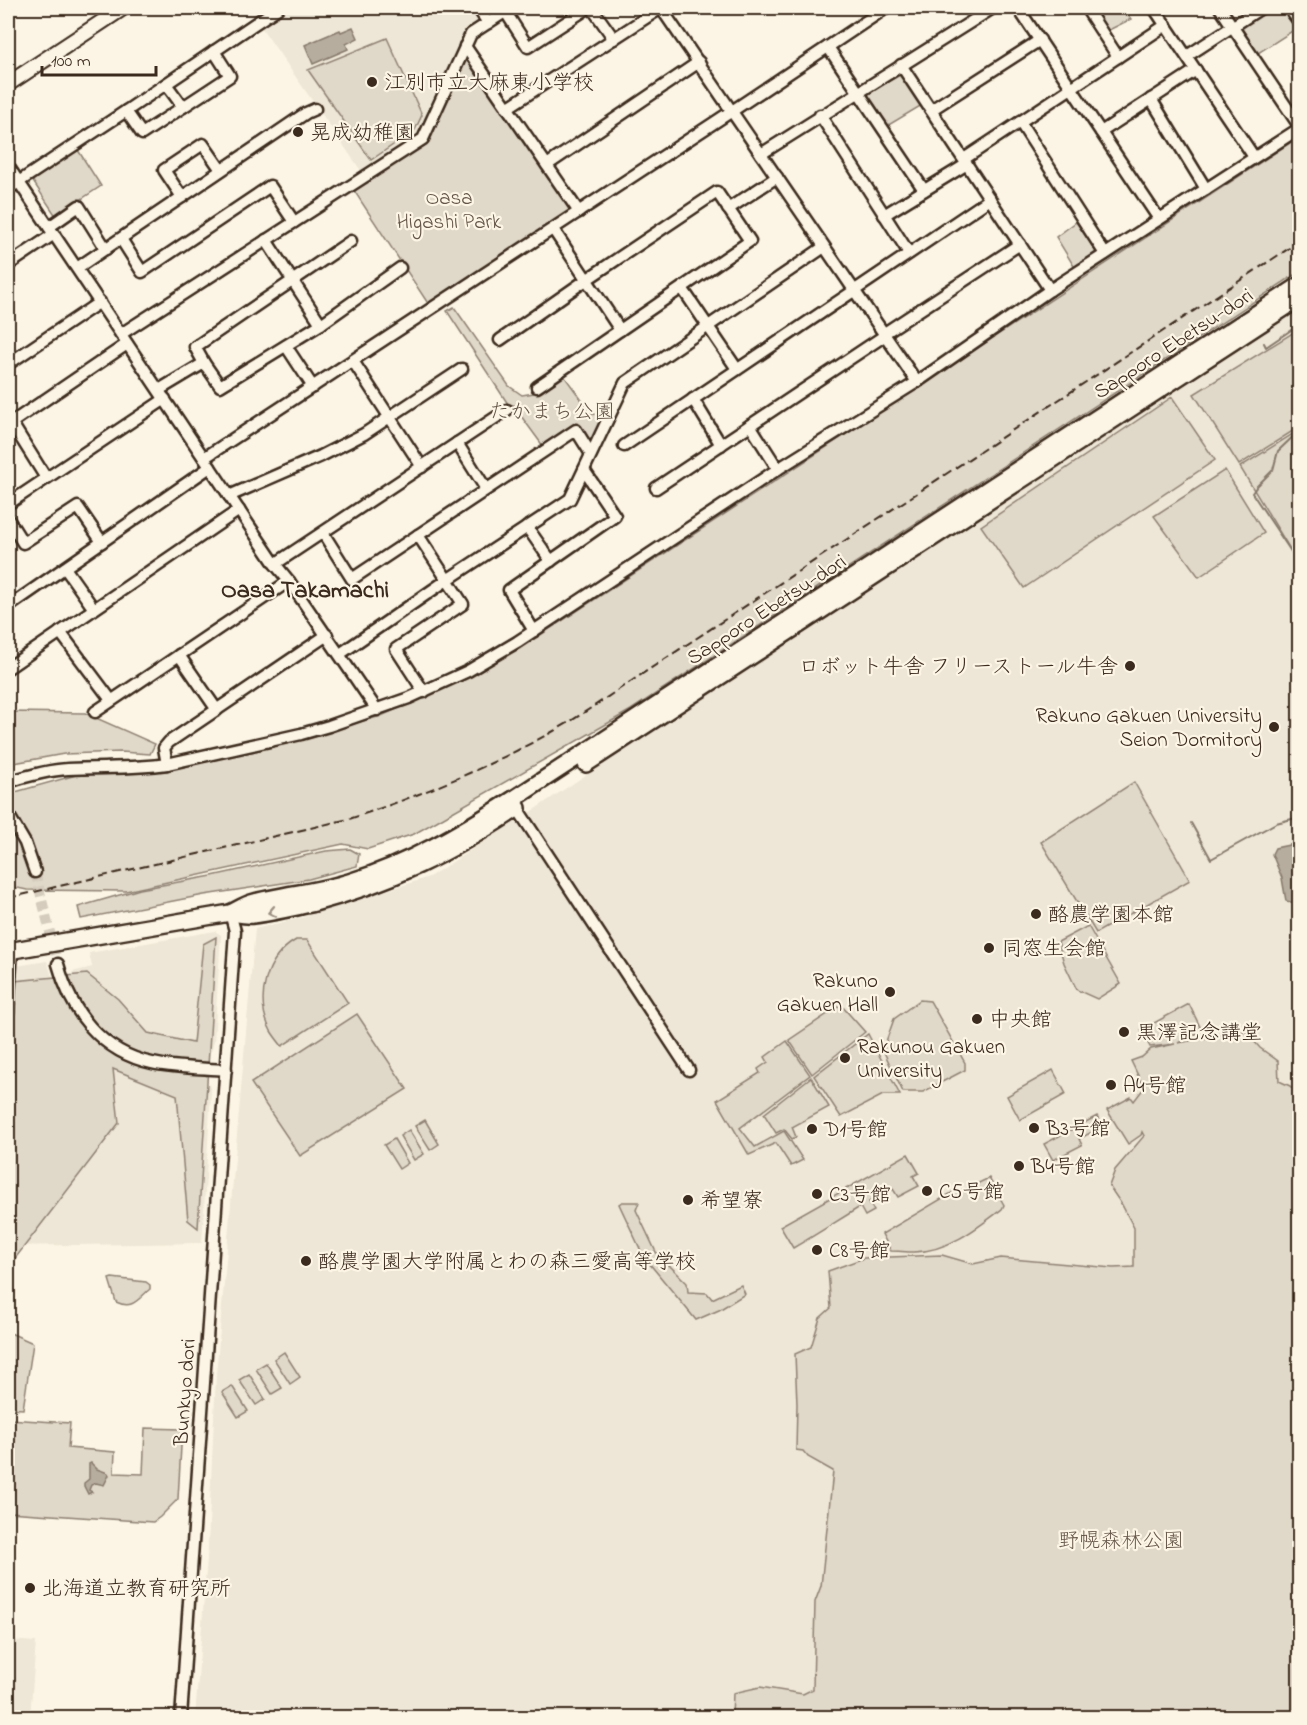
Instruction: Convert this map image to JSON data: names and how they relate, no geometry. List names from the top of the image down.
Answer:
{
  "streets": {
    "highway": ["Sapporo Ebetsu-dori"],
    "street": ["Bunkyo dori"]
  },
  "crossings": [
    ["Sapporo Ebetsu-dori", "Bunkyo dori"]
  ],
  "districts": ["Oasa Takamachi"],
  "parks": ["Oasa Higashi Park", "たかまち公園", "野幌森林公園"],
  "places": [
    "江別市立大麻東小学校",
    "晃成幼稚園",
    "ロボット牛舎 フリーストール牛舎",
    "Rakuno Gakuen University Seion Dormitory",
    "酪農学園本館",
    "同窓生会館",
    "Rakuno Gakuen Hall",
    "中央館",
    "黒澤記念講堂",
    "Rakunou Gakuen University",
    "A4号館",
    "B3号館",
    "D1号館",
    "B4号館",
    "C5号館",
    "C3号館",
    "希望寮",
    "C8号館",
    "酪農学園大学附属とわの森三愛高等学校",
    "北海道立教育研究所"
  ],
  "scale_bar": "100 m"
}
